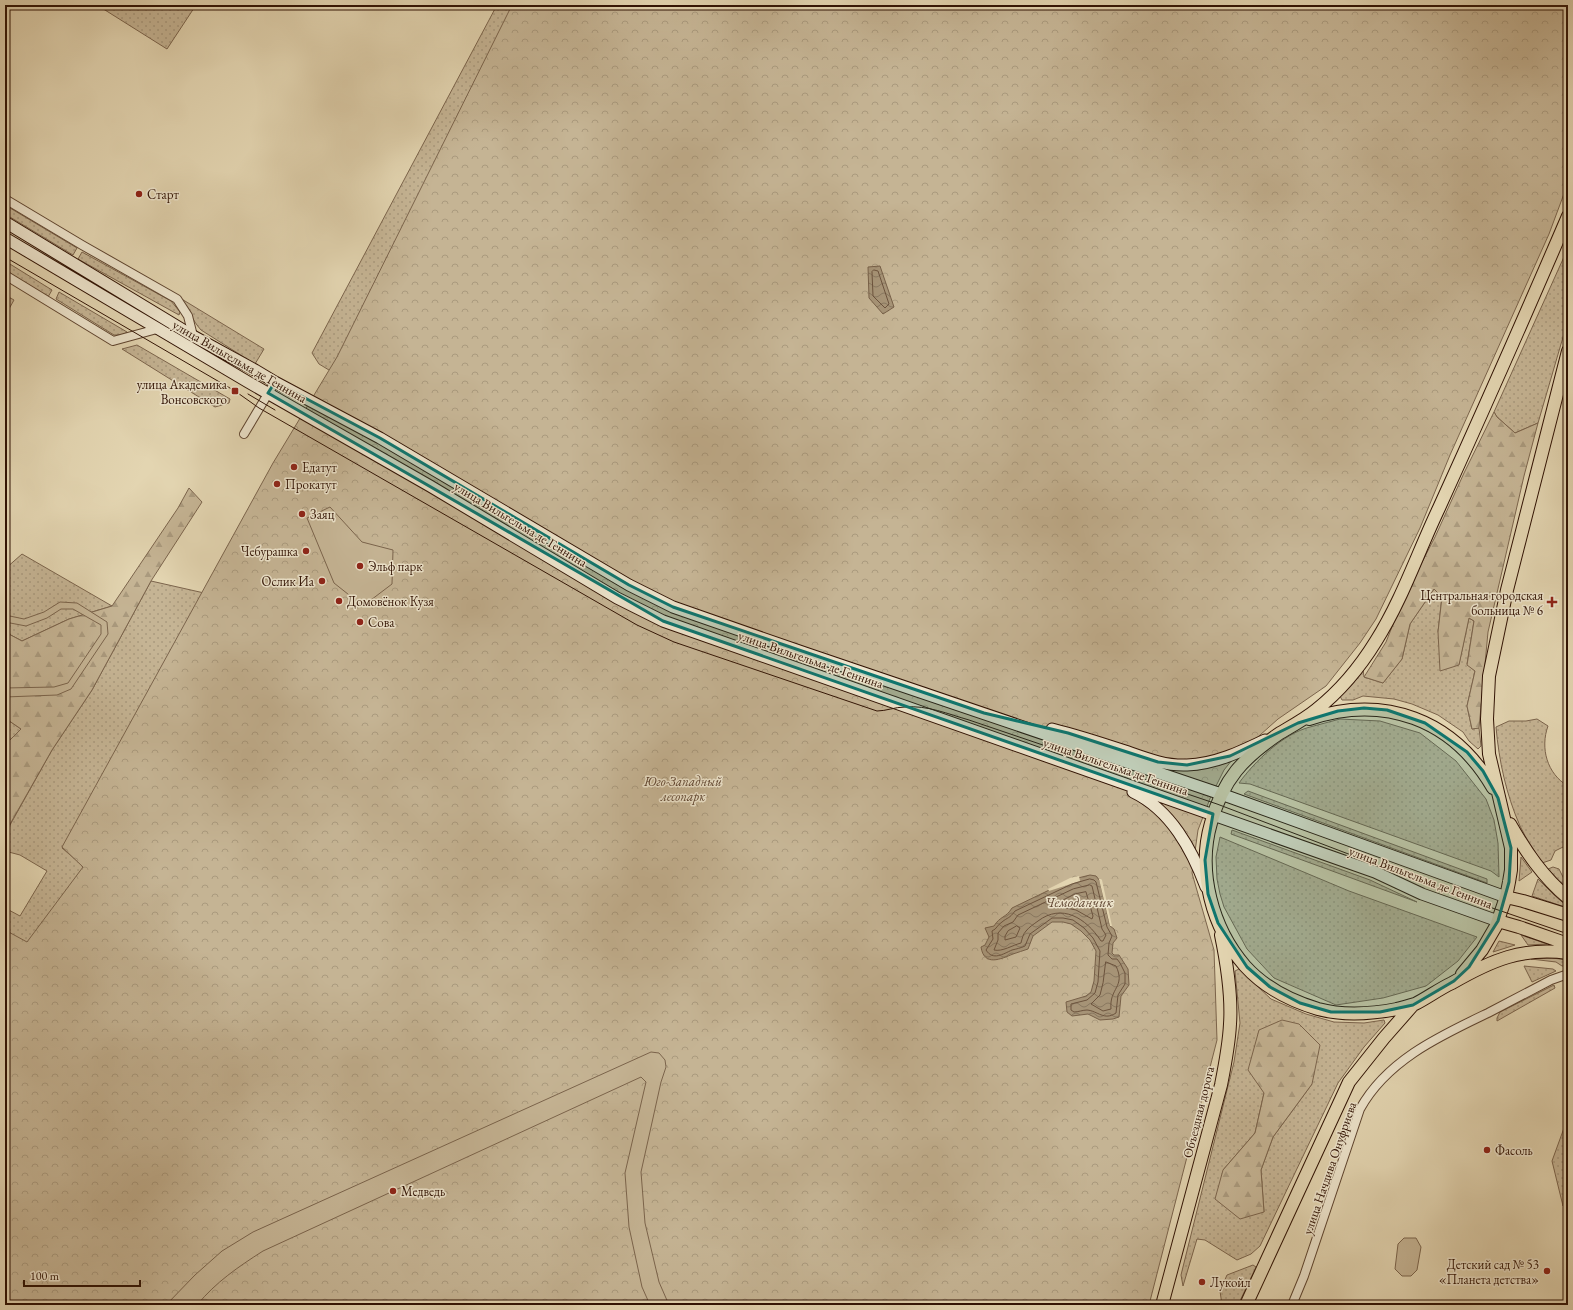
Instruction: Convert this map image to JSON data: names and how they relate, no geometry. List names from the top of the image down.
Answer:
{
  "streets": {
    "main road": ["улица Вильгельма де Геннина", "Объездная дорога"],
    "street": ["улица Начдива Онуфриева"]
  },
  "water": ["Чемоданчик"],
  "parks": ["Юго-Западный лесопарк"],
  "places": {
    "other": [
      "Старт",
      "Едатут",
      "Прокатут",
      "Заяц",
      "Чебурашка",
      "Эльф парк",
      "Ослик Иа",
      "Домовёнок Кузя",
      "Сова",
      "Фасоль",
      "Медведь",
      "Детский сад № 53 «Планета детства»",
      "Лукойл"
    ],
    "transit": ["улица Академика Вонсовского"],
    "health": ["Центральная городская больница № 6"]
  },
  "scale_bar": "100 m"
}
